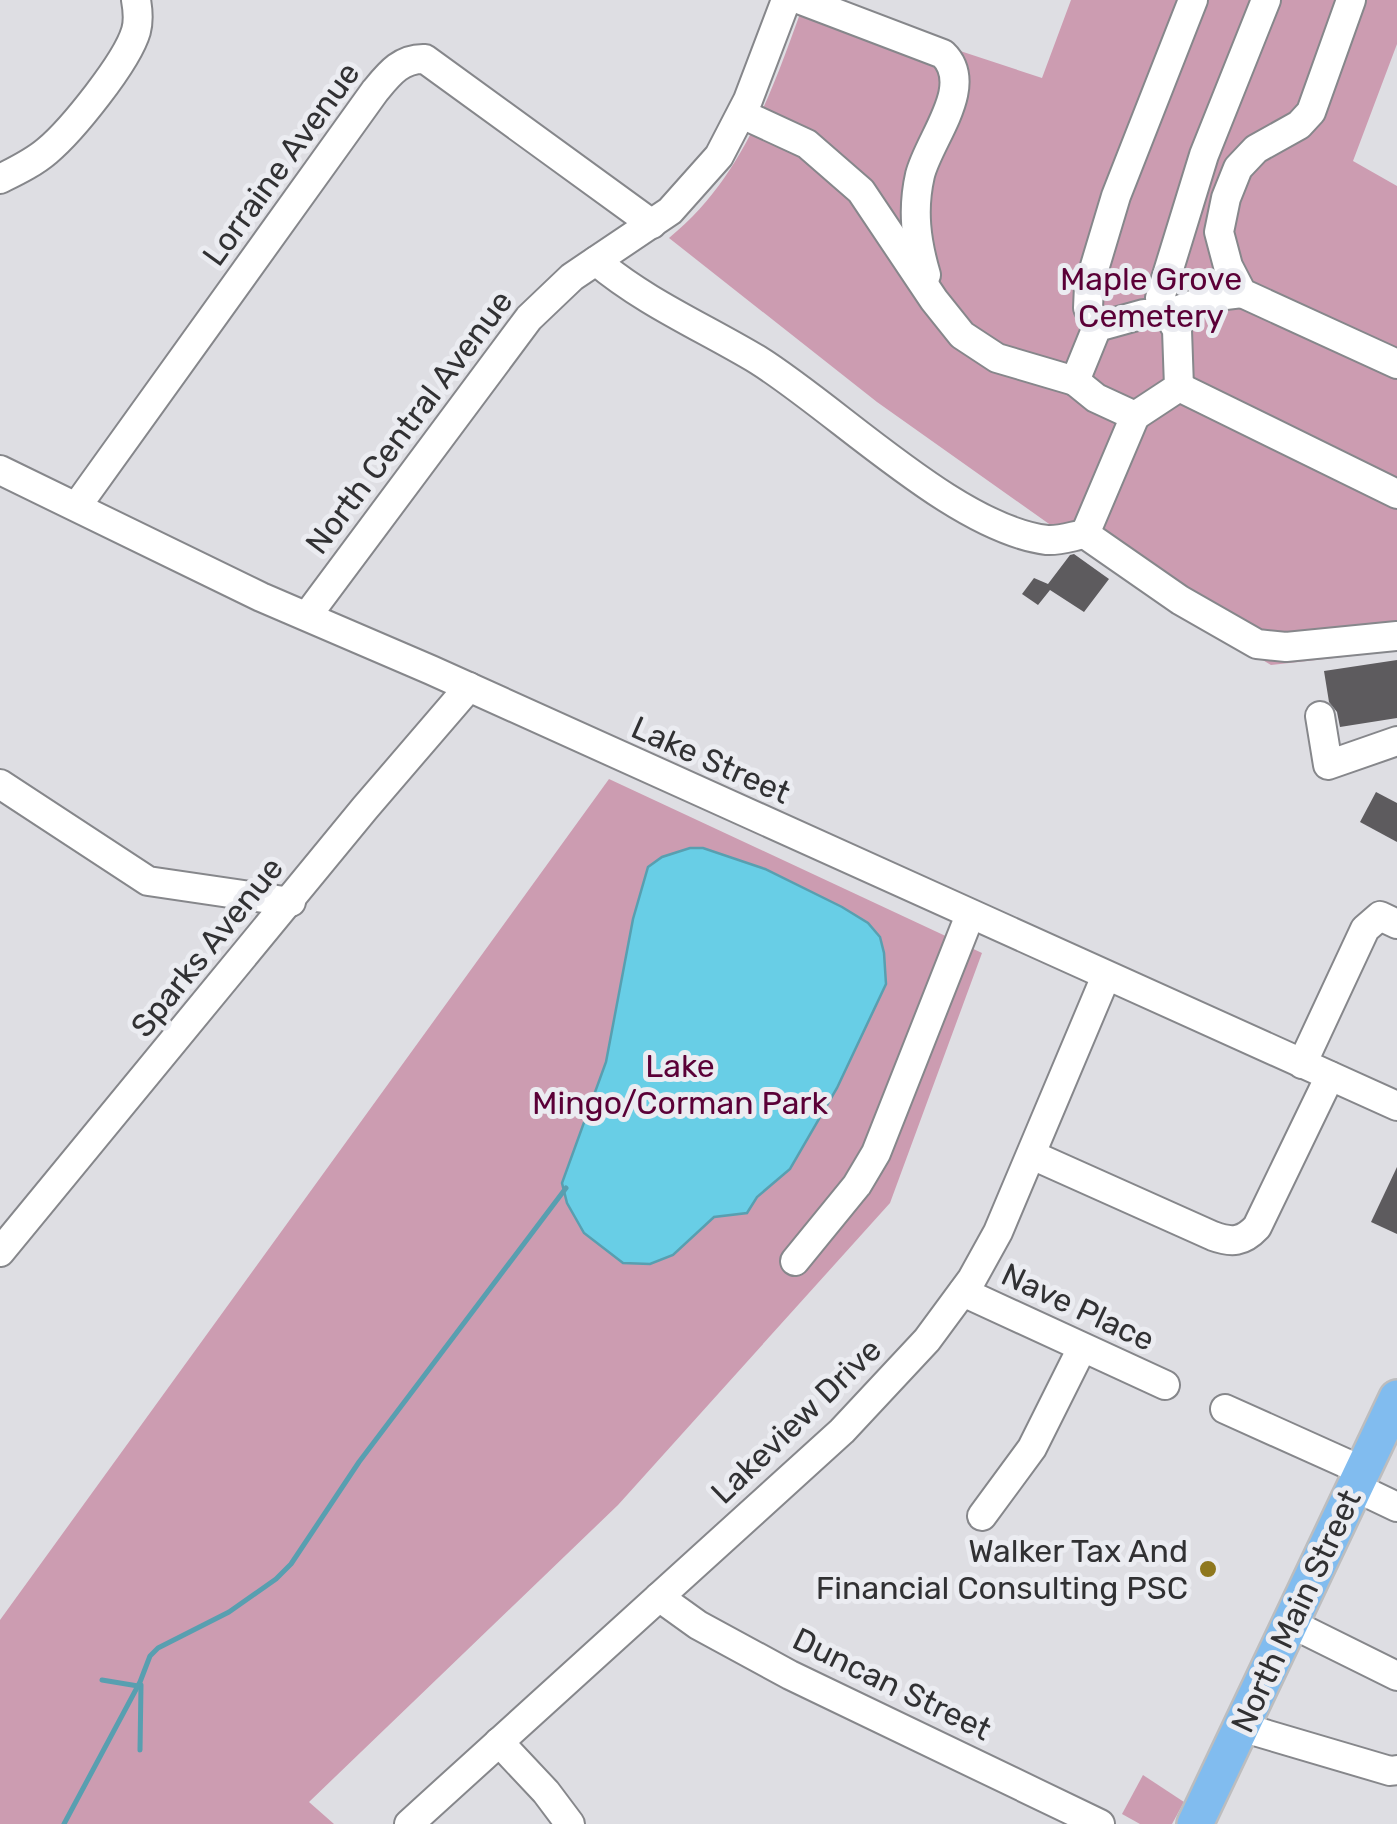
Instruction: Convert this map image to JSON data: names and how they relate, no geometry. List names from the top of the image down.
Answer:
{
  "streets": {
    "main road": ["North Main Street"],
    "street": [
      "Lorraine Avenue",
      "North Central Avenue",
      "Lake Street",
      "Sparks Avenue",
      "Nave Place",
      "Lakeview Drive",
      "Duncan Street"
    ]
  },
  "crossings": [
    ["Lorraine Avenue", "North Central Avenue"],
    ["Lorraine Avenue", "Lake Street"],
    ["North Central Avenue", "Lake Street"],
    ["Lake Street", "Sparks Avenue"],
    ["Lake Street", "Lakeview Drive"],
    ["Nave Place", "Lakeview Drive"],
    ["Lakeview Drive", "Duncan Street"]
  ],
  "parks": ["Maple Grove Cemetery", "Lake Mingo/Corman Park"],
  "places": ["Walker Tax And Financial Consulting PSC"]
}
